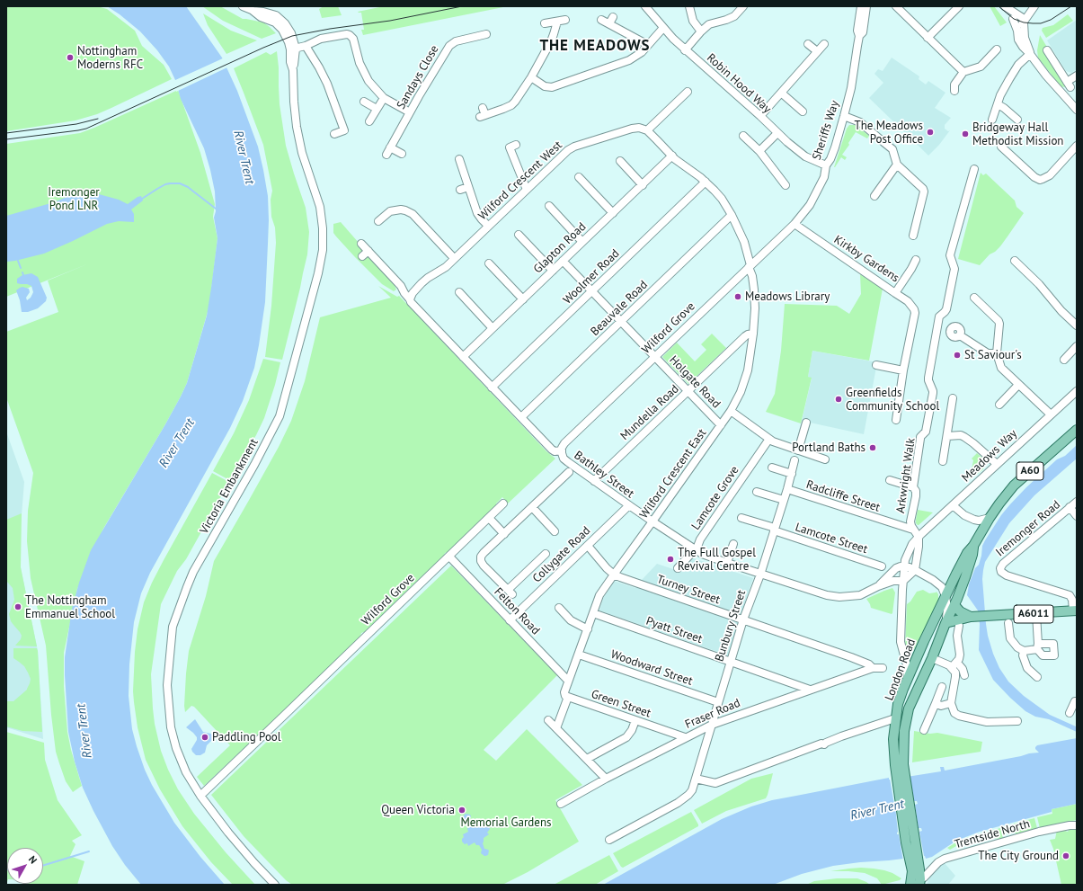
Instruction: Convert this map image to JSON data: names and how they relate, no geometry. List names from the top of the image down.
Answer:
{
  "streets": {
    "main road": ["A60", "A6011", "London Road"],
    "street": [
      "Sandays Close",
      "Robin Hood Way",
      "Sheriffs Way",
      "Wilford Crescent West",
      "Glapton Road",
      "Kirkby Gardens",
      "Woolmer Road",
      "Beauvale Road",
      "Wilford Grove",
      "Holgate Road",
      "Mundella Road",
      "Meadows Way",
      "Wilford Crescent East",
      "Bathley Street",
      "Arkwright Walk",
      "Victoria Embankment",
      "Radcliffe Street",
      "Lamcote Grove",
      "Iremonger Road",
      "Lamcote Street",
      "Collygate Road",
      "Turney Street",
      "Felton Road",
      "Bunbury Street",
      "Pyatt Street",
      "Woodward Street",
      "Green Street",
      "Fraser Road",
      "Trentside North"
    ]
  },
  "crossings": [
    ["Robin Hood Way", "Sheriffs Way"],
    ["Sheriffs Way", "Kirkby Gardens"],
    ["Sheriffs Way", "Wilford Grove"],
    ["Wilford Crescent West", "Bathley Street"],
    ["Glapton Road", "Holgate Road"],
    ["Glapton Road", "Bathley Street"],
    ["Kirkby Gardens", "Wilford Grove"],
    ["Woolmer Road", "Holgate Road"],
    ["Woolmer Road", "Bathley Street"],
    ["Beauvale Road", "Holgate Road"],
    ["Beauvale Road", "Bathley Street"],
    ["Wilford Grove", "Holgate Road"],
    ["Wilford Grove", "Wilford Crescent East"],
    ["Wilford Grove", "Bathley Street"],
    ["Wilford Grove", "Victoria Embankment"],
    ["Wilford Grove", "Felton Road"],
    ["Holgate Road", "Mundella Road"],
    ["Holgate Road", "Wilford Crescent East"],
    ["Mundella Road", "Wilford Crescent East"],
    ["Mundella Road", "Bathley Street"],
    ["Meadows Way", "Bathley Street"],
    ["Meadows Way", "Arkwright Walk"],
    ["Meadows Way", "London Road"],
    ["Wilford Crescent East", "Bathley Street"],
    ["Wilford Crescent East", "Turney Street"],
    ["Wilford Crescent East", "Felton Road"],
    ["Wilford Crescent East", "Pyatt Street"],
    ["Wilford Crescent East", "Woodward Street"],
    ["Bathley Street", "Lamcote Grove"],
    ["Bathley Street", "Collygate Road"],
    ["Bathley Street", "Bunbury Street"],
    ["Arkwright Walk", "Radcliffe Street"],
    ["Radcliffe Street", "Bunbury Street"],
    ["Iremonger Road", "A6011"],
    ["Lamcote Street", "Bunbury Street"],
    ["Collygate Road", "Turney Street"],
    ["Collygate Road", "Felton Road"],
    ["Turney Street", "Bunbury Street"],
    ["Turney Street", "Fraser Road"],
    ["A6011", "London Road"],
    ["Bunbury Street", "Pyatt Street"],
    ["Bunbury Street", "Woodward Street"],
    ["Bunbury Street", "Fraser Road"],
    ["Pyatt Street", "Fraser Road"],
    ["London Road", "Trentside North"],
    ["Green Street", "Fraser Road"]
  ],
  "districts": ["THE MEADOWS"],
  "water": ["River Trent"],
  "parks": ["Iremonger Pond LNR", "Memorial Gardens"],
  "places": [
    "Nottingham Moderns RFC",
    "The Meadows Post Office",
    "Bridgeway Hall Methodist Mission",
    "Meadows Library",
    "St Saviour's",
    "Greenfields Community School",
    "Portland Baths",
    "The Full Gospel Revival Centre",
    "The Nottingham Emmanuel School",
    "Paddling Pool",
    "Queen Victoria",
    "The City Ground"
  ],
  "north": "top right"
}
